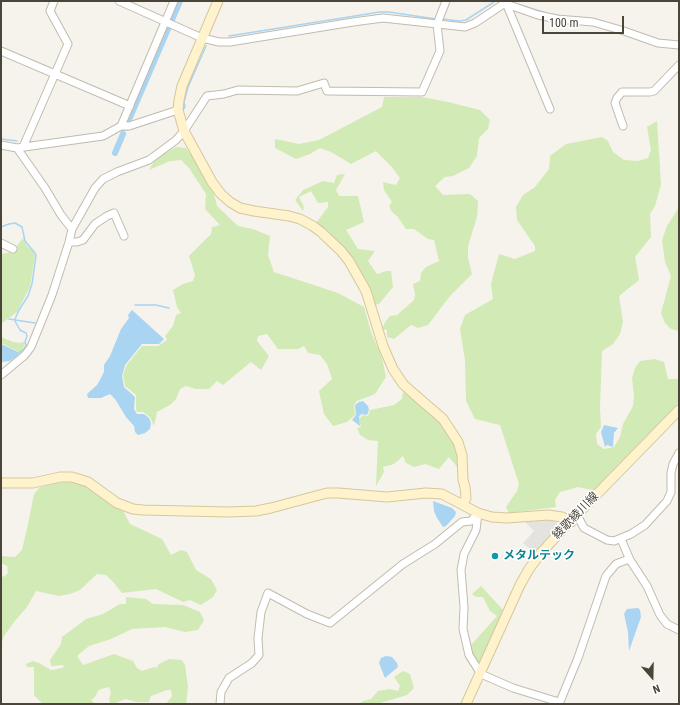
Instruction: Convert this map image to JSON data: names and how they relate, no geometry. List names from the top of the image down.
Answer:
{
  "streets": {
    "street": ["綾歌綾川線"]
  },
  "places": ["メタルテック"],
  "scale_bar": "100 m",
  "north": "bottom"
}
